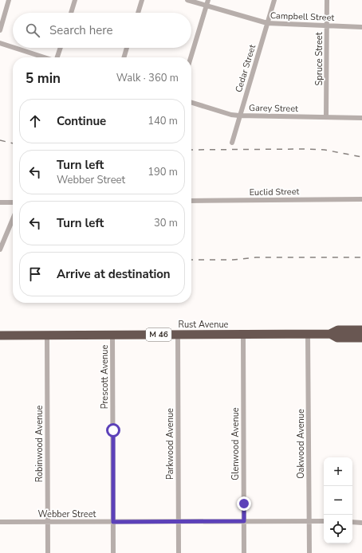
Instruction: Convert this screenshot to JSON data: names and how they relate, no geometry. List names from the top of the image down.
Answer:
{
  "streets": {
    "highway": ["Rust Avenue", "M 46"],
    "street": [
      "Campbell Street",
      "Spruce Street",
      "Cedar Street",
      "Garey Street",
      "Euclid Street",
      "Prescott Avenue",
      "Robinwood Avenue",
      "Parkwood Avenue",
      "Glenwood Avenue",
      "Oakwood Avenue",
      "Webber Street"
    ]
  },
  "crossings": [
    ["Campbell Street", "Spruce Street"],
    ["Campbell Street", "Cedar Street"],
    ["Spruce Street", "Garey Street"],
    ["Cedar Street", "Garey Street"],
    ["Rust Avenue", "Prescott Avenue"],
    ["Rust Avenue", "Robinwood Avenue"],
    ["Rust Avenue", "Parkwood Avenue"],
    ["Rust Avenue", "Glenwood Avenue"],
    ["Rust Avenue", "Oakwood Avenue"],
    ["Prescott Avenue", "Webber Street"],
    ["Robinwood Avenue", "Webber Street"],
    ["Parkwood Avenue", "Webber Street"],
    ["Glenwood Avenue", "Webber Street"],
    ["Oakwood Avenue", "Webber Street"]
  ],
  "page": {
    "search": "Search here",
    "heading": ["5 min", "Walk · 360 m"],
    "list": [
      ["Continue", "140 m"],
      ["Turn left", "Webber Street", "190 m"],
      ["Turn left", "30 m"],
      "Arrive at destination"
    ],
    "map_buttons": ["+", "−"]
  }
}
